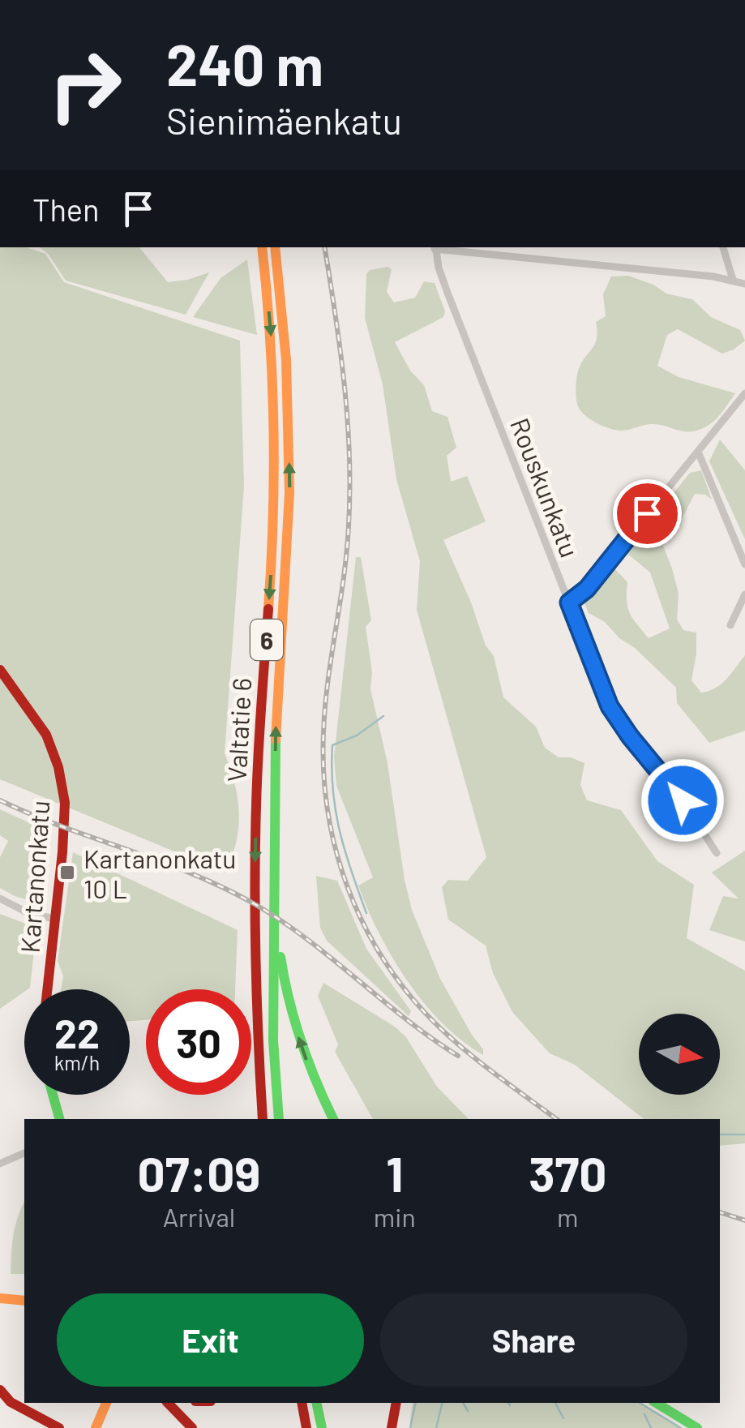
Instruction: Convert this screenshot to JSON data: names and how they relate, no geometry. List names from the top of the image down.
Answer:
{
  "streets": {
    "main road": ["6", "Valtatie 6", "Kartanonkatu"],
    "street": ["Rouskunkatu"]
  },
  "places": {
    "transit": ["Kartanonkatu 10 L"]
  },
  "north": "right",
  "page": {
    "turn": ["240 m", "Sienimäenkatu"],
    "then": "Then",
    "speed": "22 km/h",
    "limit": "30",
    "eta": [
      "07:09",
      "Arrival",
      "1",
      "min",
      "370",
      "m"
    ],
    "buttons": ["Exit", "Share"]
  }
}
